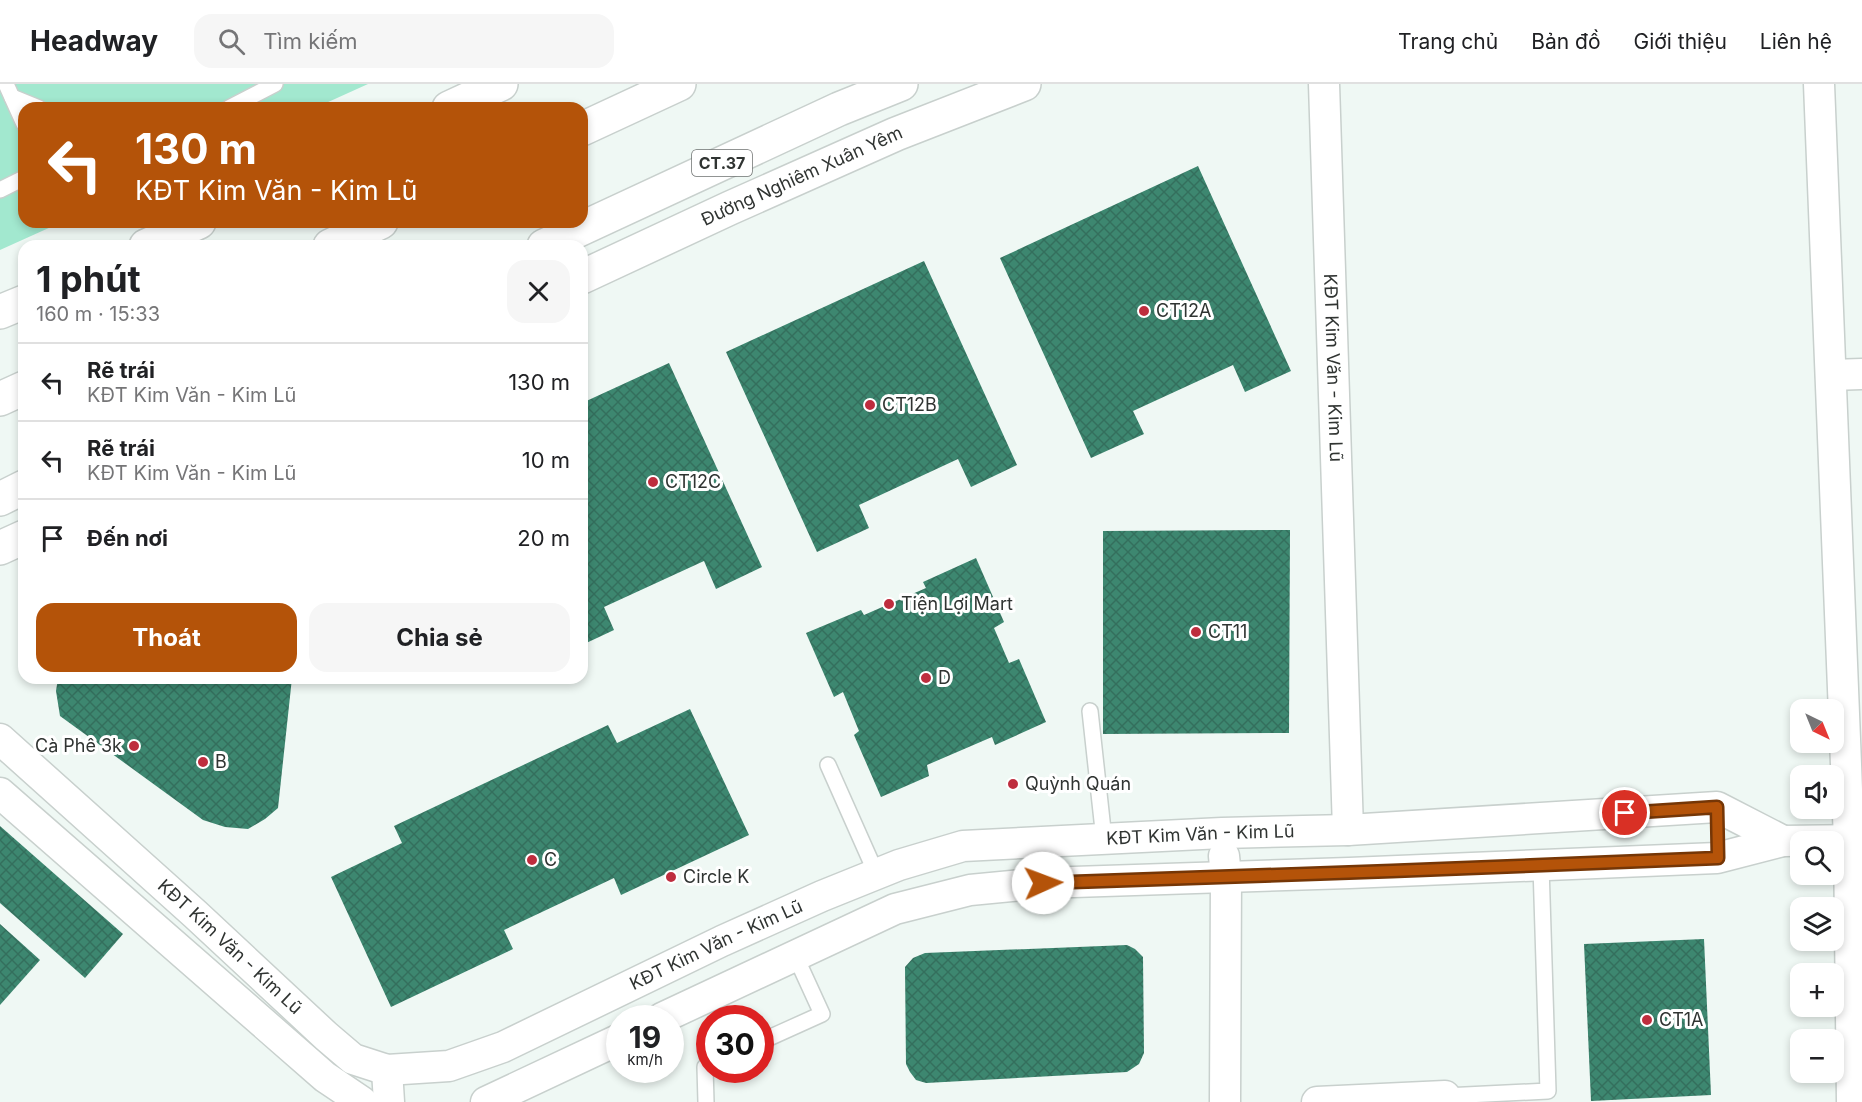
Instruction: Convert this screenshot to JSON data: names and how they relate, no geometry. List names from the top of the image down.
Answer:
{
  "streets": {
    "main road": ["CT.37", "Đường Nghiêm Xuân Yêm"],
    "street": ["KĐT Kim Văn - Kim Lũ"]
  },
  "places": [
    "CT12A",
    "CT12B",
    "CT12C",
    "Tiện Lợi Mart",
    "CT11",
    "D",
    "Cà Phê 3k",
    "B",
    "Quỳnh Quán",
    "C",
    "Circle K",
    "CT1A"
  ],
  "north": "bottom right",
  "page": {
    "header": "Headway",
    "search": "Tìm kiếm",
    "nav": [
      "Trang chủ",
      "Bản đồ",
      "Giới thiệu",
      "Liên hệ"
    ],
    "turn": ["130 m", "KĐT Kim Văn - Kim Lũ"],
    "heading": ["1 phút", "160 m · 15:33"],
    "list": [
      {
        "name": "Rẽ trái",
        "note": "KĐT Kim Văn - Kim Lũ",
        "value": "130 m"
      },
      {
        "name": "Rẽ trái",
        "note": "KĐT Kim Văn - Kim Lũ",
        "value": "10 m"
      },
      {
        "name": "Đến nơi",
        "value": "20 m"
      }
    ],
    "buttons": ["Thoát", "Chia sẻ"],
    "map_buttons": ["+", "−"],
    "speed": "19 km/h",
    "limit": "30"
  }
}
